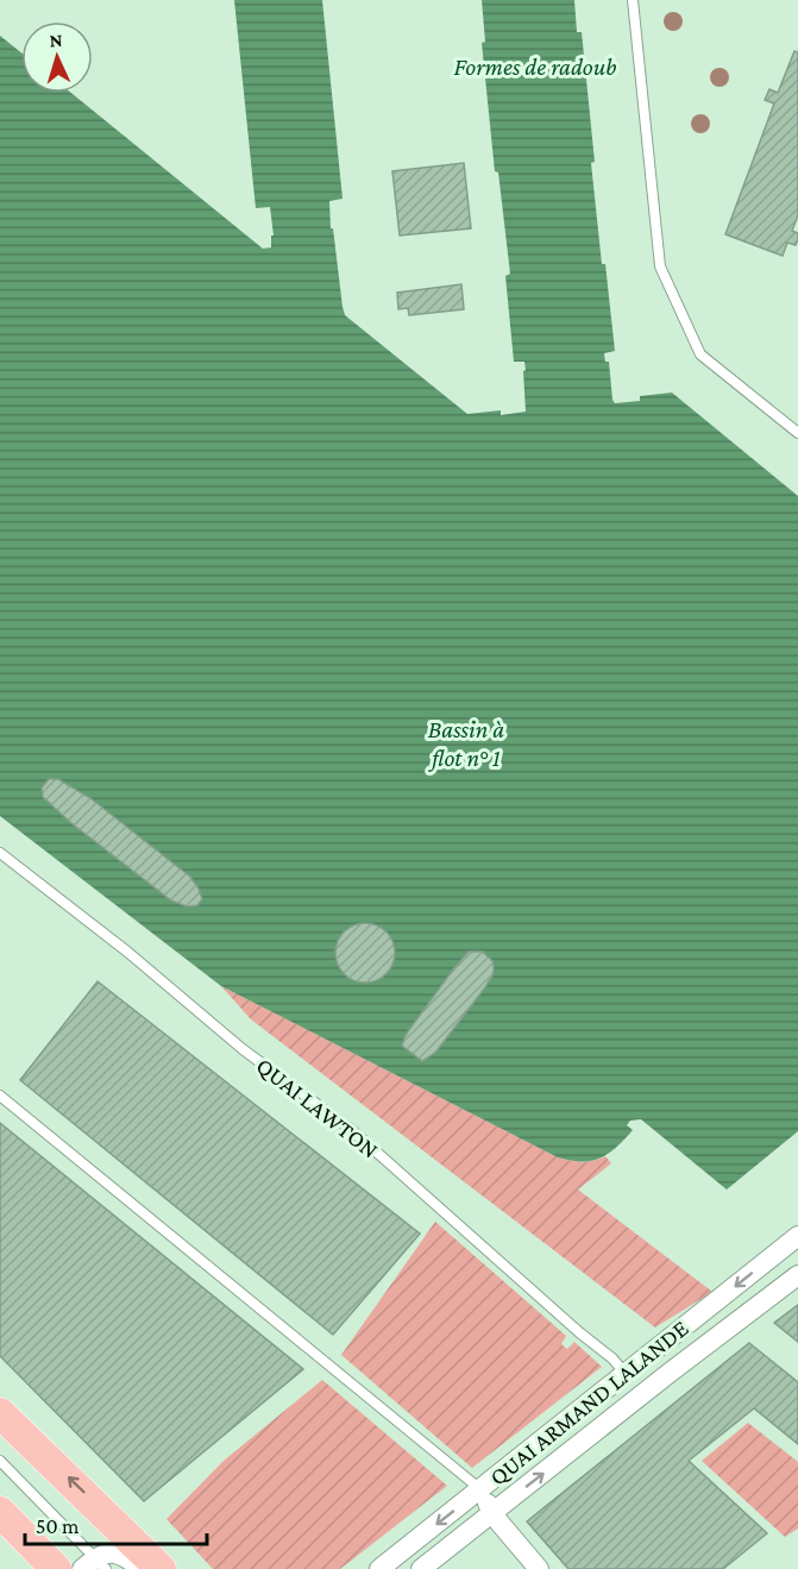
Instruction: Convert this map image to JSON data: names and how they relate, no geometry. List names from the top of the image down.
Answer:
{
  "streets": {
    "street": ["QUAI ARMAND LALANDE"],
    "lane": ["QUAI LAWTON"]
  },
  "crossings": [
    ["QUAI LAWTON", "QUAI ARMAND LALANDE"]
  ],
  "water": ["Formes de radoub", "Bassin à flot n° 1"],
  "scale_bar": "50 m",
  "north": "top"
}
